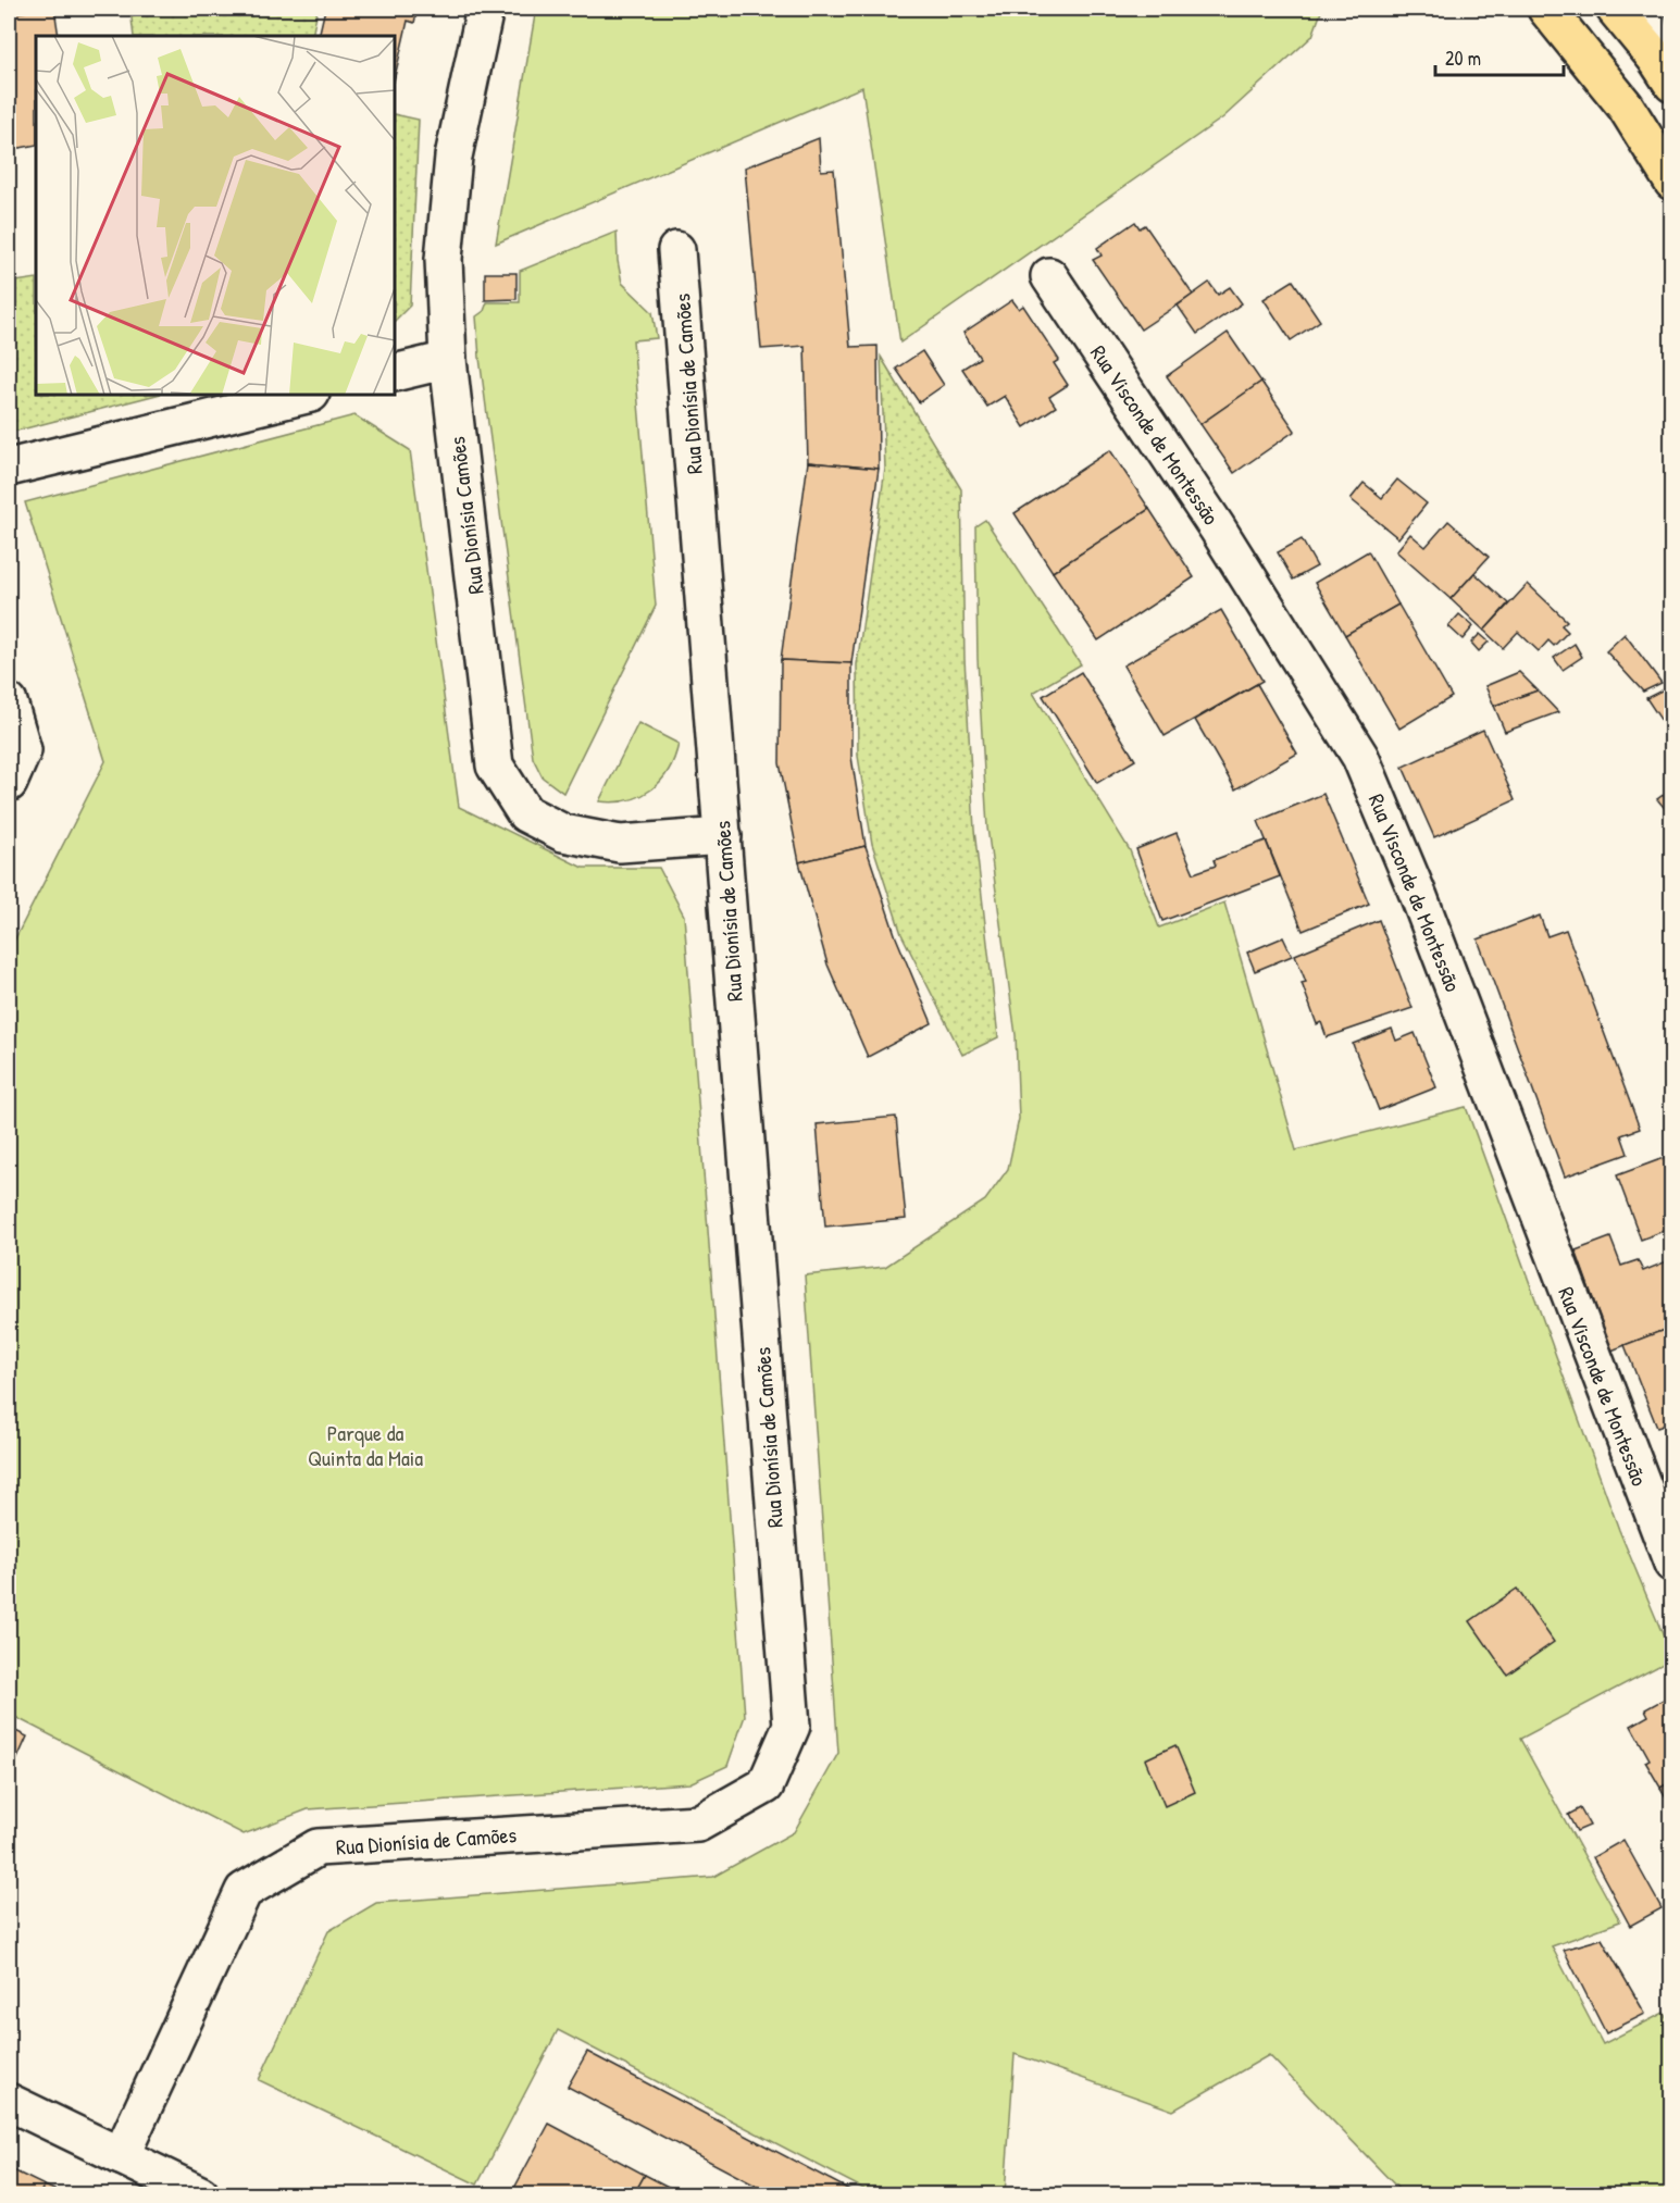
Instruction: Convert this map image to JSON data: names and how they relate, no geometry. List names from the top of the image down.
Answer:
{
  "streets": {
    "street": ["Rua Dionísia de Camões", "Rua Visconde de Montessão", "Rua Dionísia Camões"]
  },
  "crossings": [
    ["Rua Dionísia de Camões", "Rua Dionísia Camões"]
  ],
  "parks": ["Parque da Quinta da Maia"],
  "scale_bar": "20 m"
}
